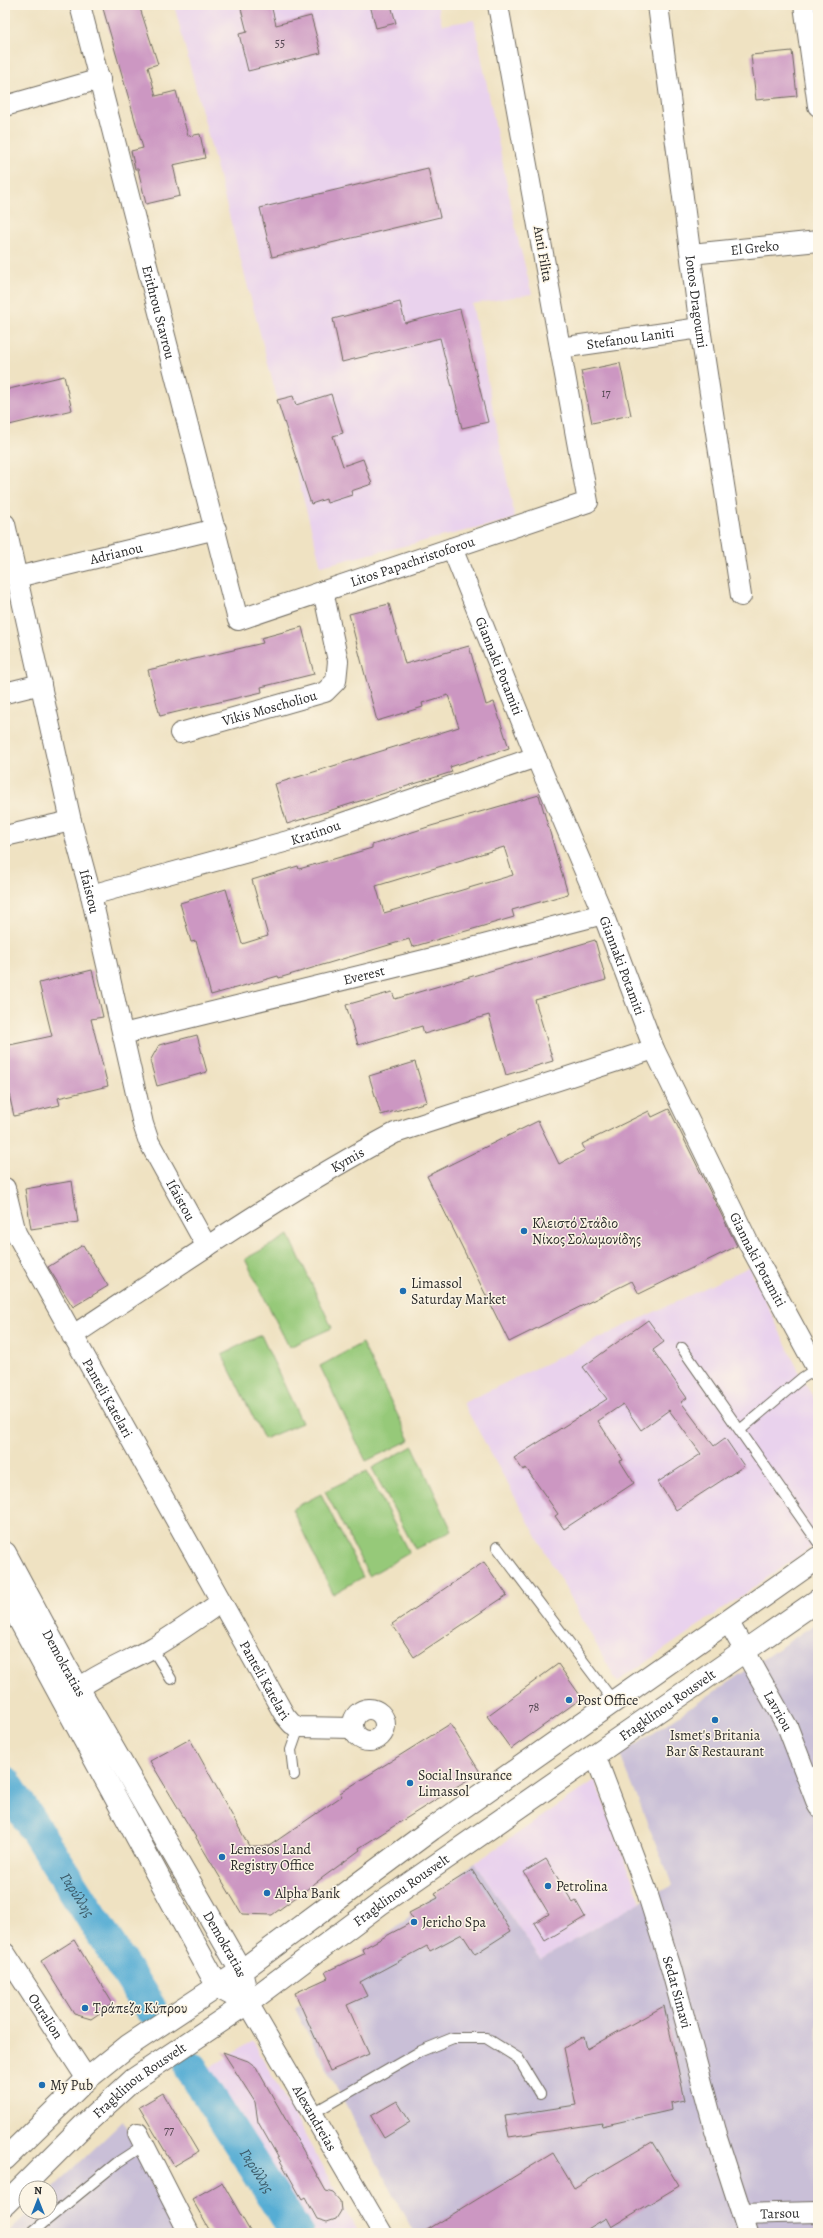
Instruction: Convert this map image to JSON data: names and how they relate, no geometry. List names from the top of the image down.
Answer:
{
  "streets": {
    "main road": ["Demokratias", "Fragklinou Rousvelt"],
    "street": [
      "El Greko",
      "Anti Filita",
      "Ionos Dragoumi",
      "Erithrou Stavrou",
      "Stefanou Laniti",
      "Adrianou",
      "Litos Papachristoforou",
      "Giannaki Potamiti",
      "Vikis Moscholiou",
      "Kratinou",
      "Ifaistou",
      "Everest",
      "Kymis",
      "Panteli Katelari",
      "Lavriou",
      "Sedat Simavi",
      "Ouralion",
      "Alexandreias",
      "Tarsou"
    ]
  },
  "crossings": [
    ["El Greko", "Ionos Dragoumi"],
    ["Anti Filita", "Stefanou Laniti"],
    ["Anti Filita", "Litos Papachristoforou"],
    ["Ionos Dragoumi", "Stefanou Laniti"],
    ["Erithrou Stavrou", "Adrianou"],
    ["Erithrou Stavrou", "Litos Papachristoforou"],
    ["Adrianou", "Ifaistou"],
    ["Litos Papachristoforou", "Giannaki Potamiti"],
    ["Litos Papachristoforou", "Vikis Moscholiou"],
    ["Giannaki Potamiti", "Kratinou"],
    ["Giannaki Potamiti", "Everest"],
    ["Giannaki Potamiti", "Kymis"],
    ["Kratinou", "Ifaistou"],
    ["Ifaistou", "Everest"],
    ["Ifaistou", "Kymis"],
    ["Kymis", "Panteli Katelari"],
    ["Demokratias", "Fragklinou Rousvelt"],
    ["Demokratias", "Alexandreias"],
    ["Fragklinou Rousvelt", "Lavriou"],
    ["Fragklinou Rousvelt", "Sedat Simavi"],
    ["Fragklinou Rousvelt", "Ouralion"],
    ["Fragklinou Rousvelt", "Alexandreias"],
    ["Sedat Simavi", "Tarsou"]
  ],
  "water": ["Γαρύλλης"],
  "places": [
    "Κλειστό Στάδιο Νίκος Σολωμονίδης",
    "Limassol Saturday Market",
    "Post Office",
    "Ismet's Britania Bar & Restaurant",
    "Social Insurance Limassol",
    "Lemesos Land Registry Office",
    "Petrolina",
    "Alpha Bank",
    "Jericho Spa",
    "Τράπεζα Κύπρου",
    "My Pub"
  ],
  "house_numbers": [
    "55",
    "17",
    "78",
    "77"
  ],
  "north": "top"
}
